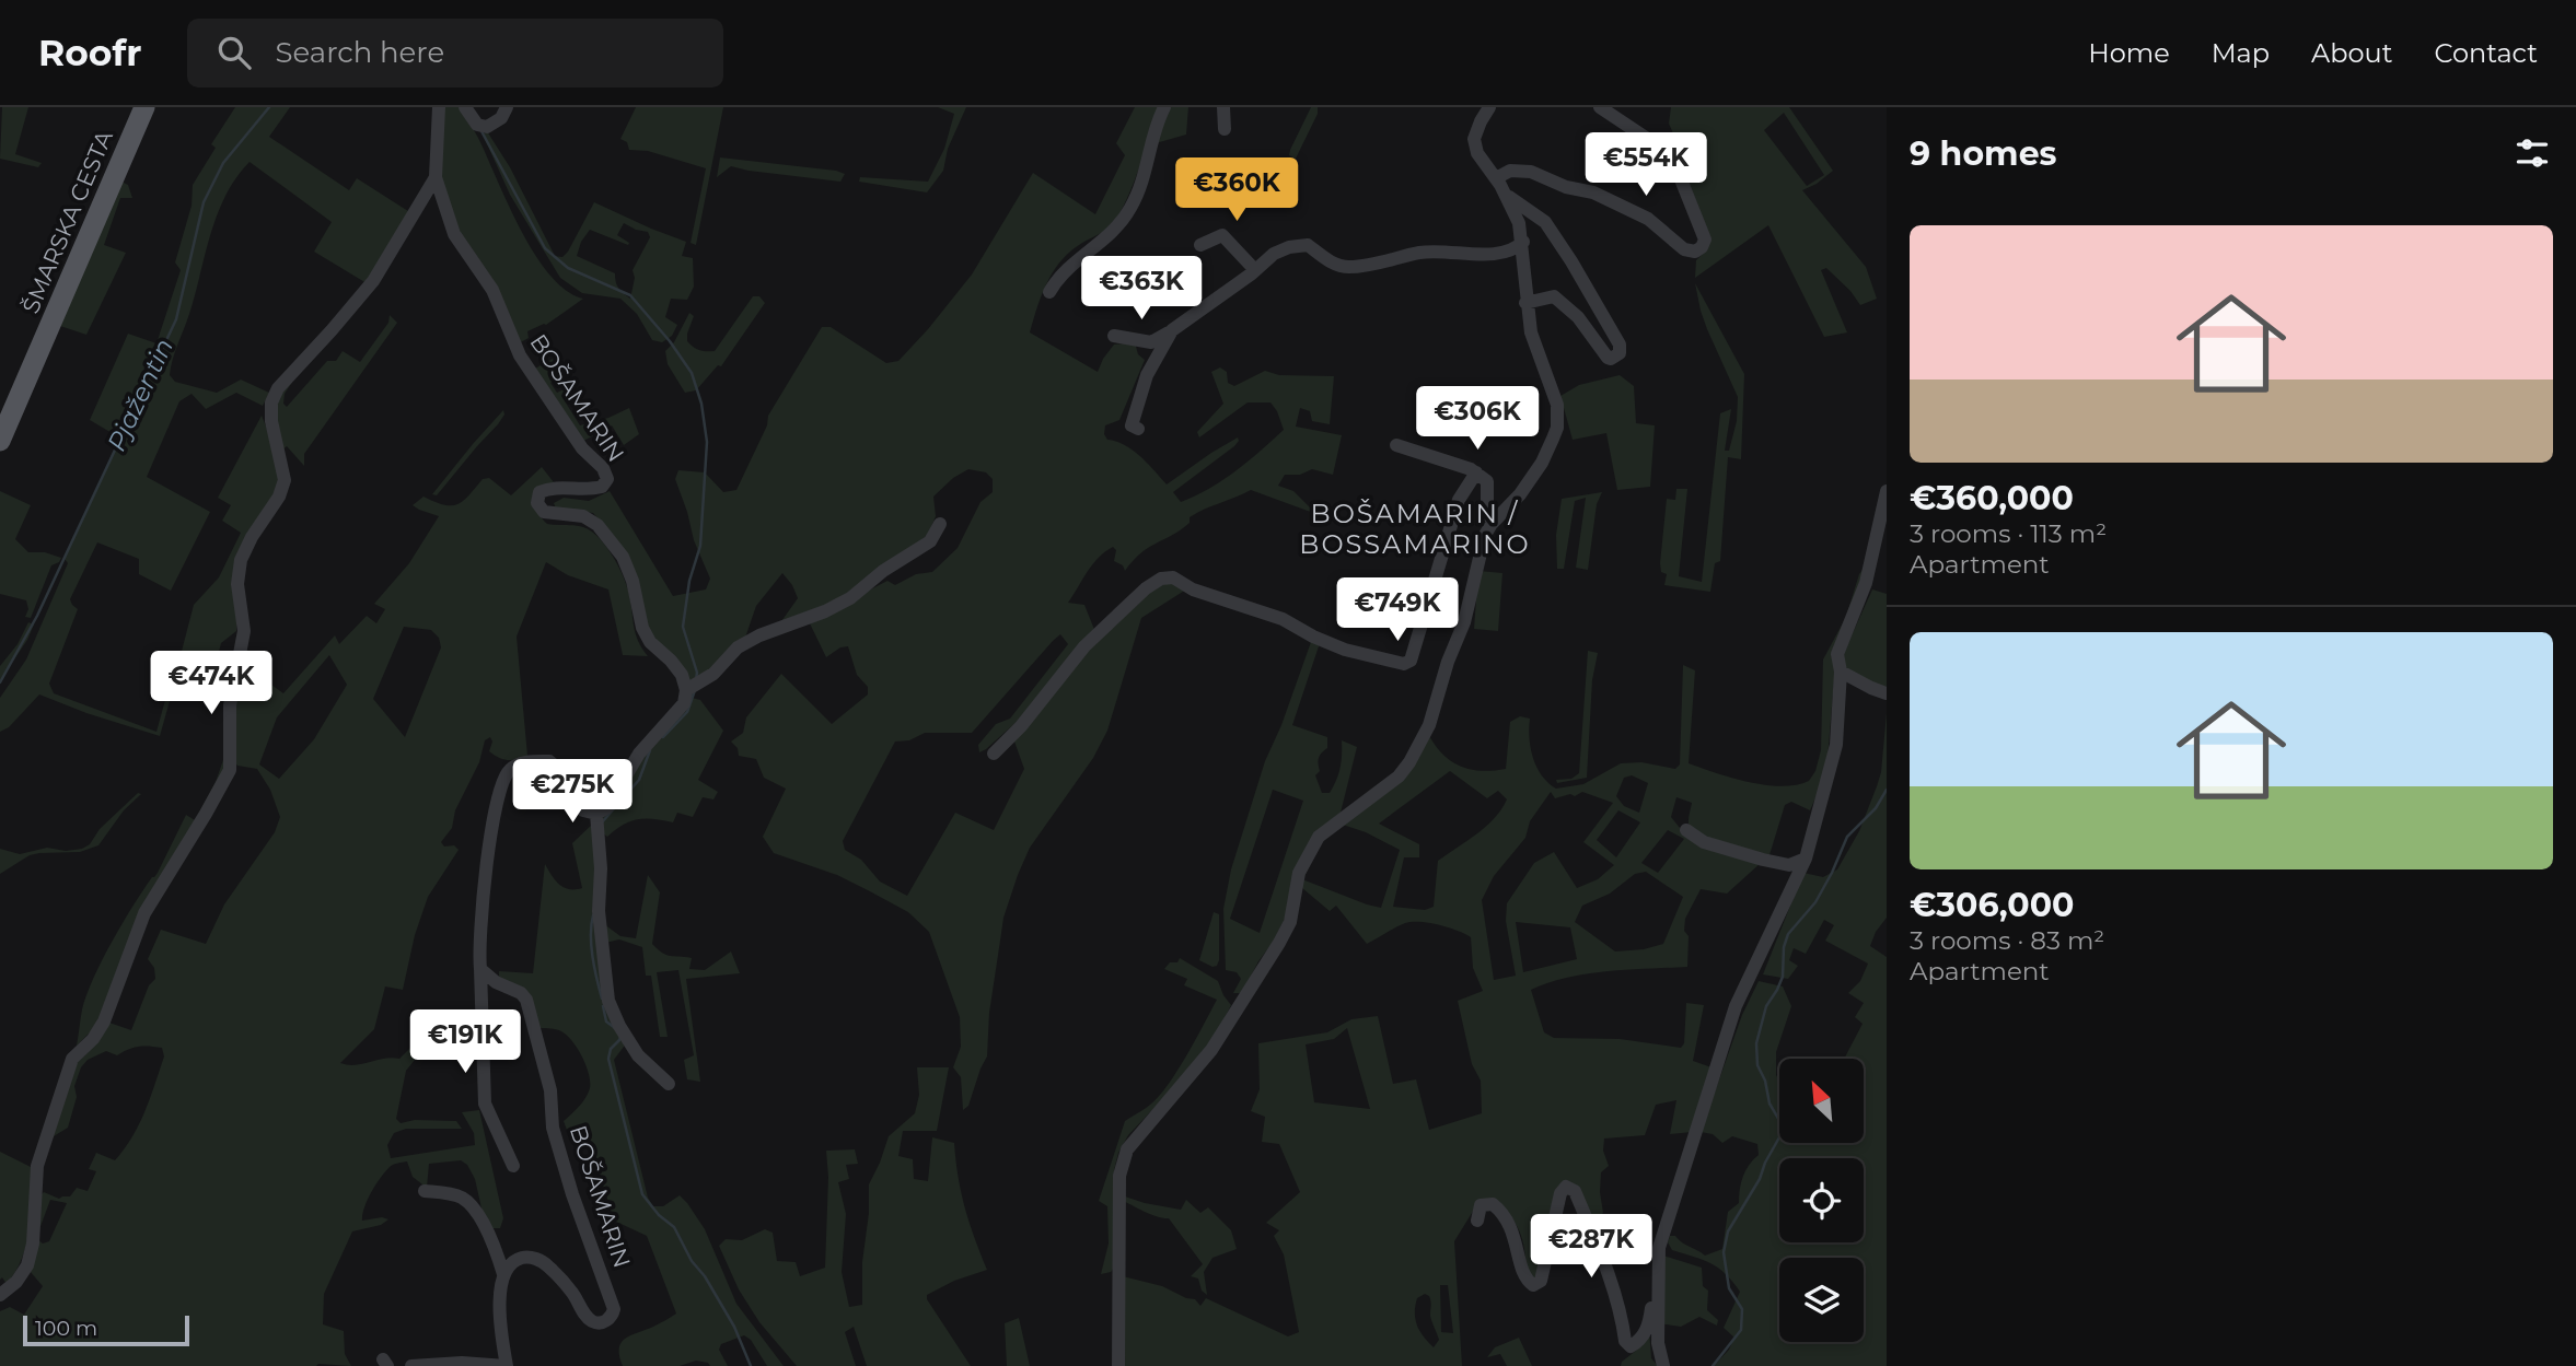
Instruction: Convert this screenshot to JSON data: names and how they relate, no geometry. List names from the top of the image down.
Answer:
{
  "streets": {
    "main road": ["ŠMARSKA CESTA"],
    "street": ["BOŠAMARIN"]
  },
  "districts": ["BOŠAMARIN / BOSSAMARINO"],
  "water": ["Pjažentin"],
  "scale_bar": "100 m",
  "north": "top left",
  "page": {
    "header": "Roofr",
    "search": "Search here",
    "nav": [
      "Home",
      "Map",
      "About",
      "Contact"
    ],
    "heading": "9 homes",
    "price": [
      "€554K",
      "€360K",
      "€363K",
      "€306K",
      "€749K",
      "€474K",
      "€275K",
      "€191K",
      "€287K"
    ],
    "list": [
      {
        "name": "€360,000",
        "note": "3 rooms · 113 m² · Apartment"
      },
      {
        "name": "€306,000",
        "note": "3 rooms · 83 m² · Apartment"
      }
    ],
    "scale": "100 m"
  }
}
